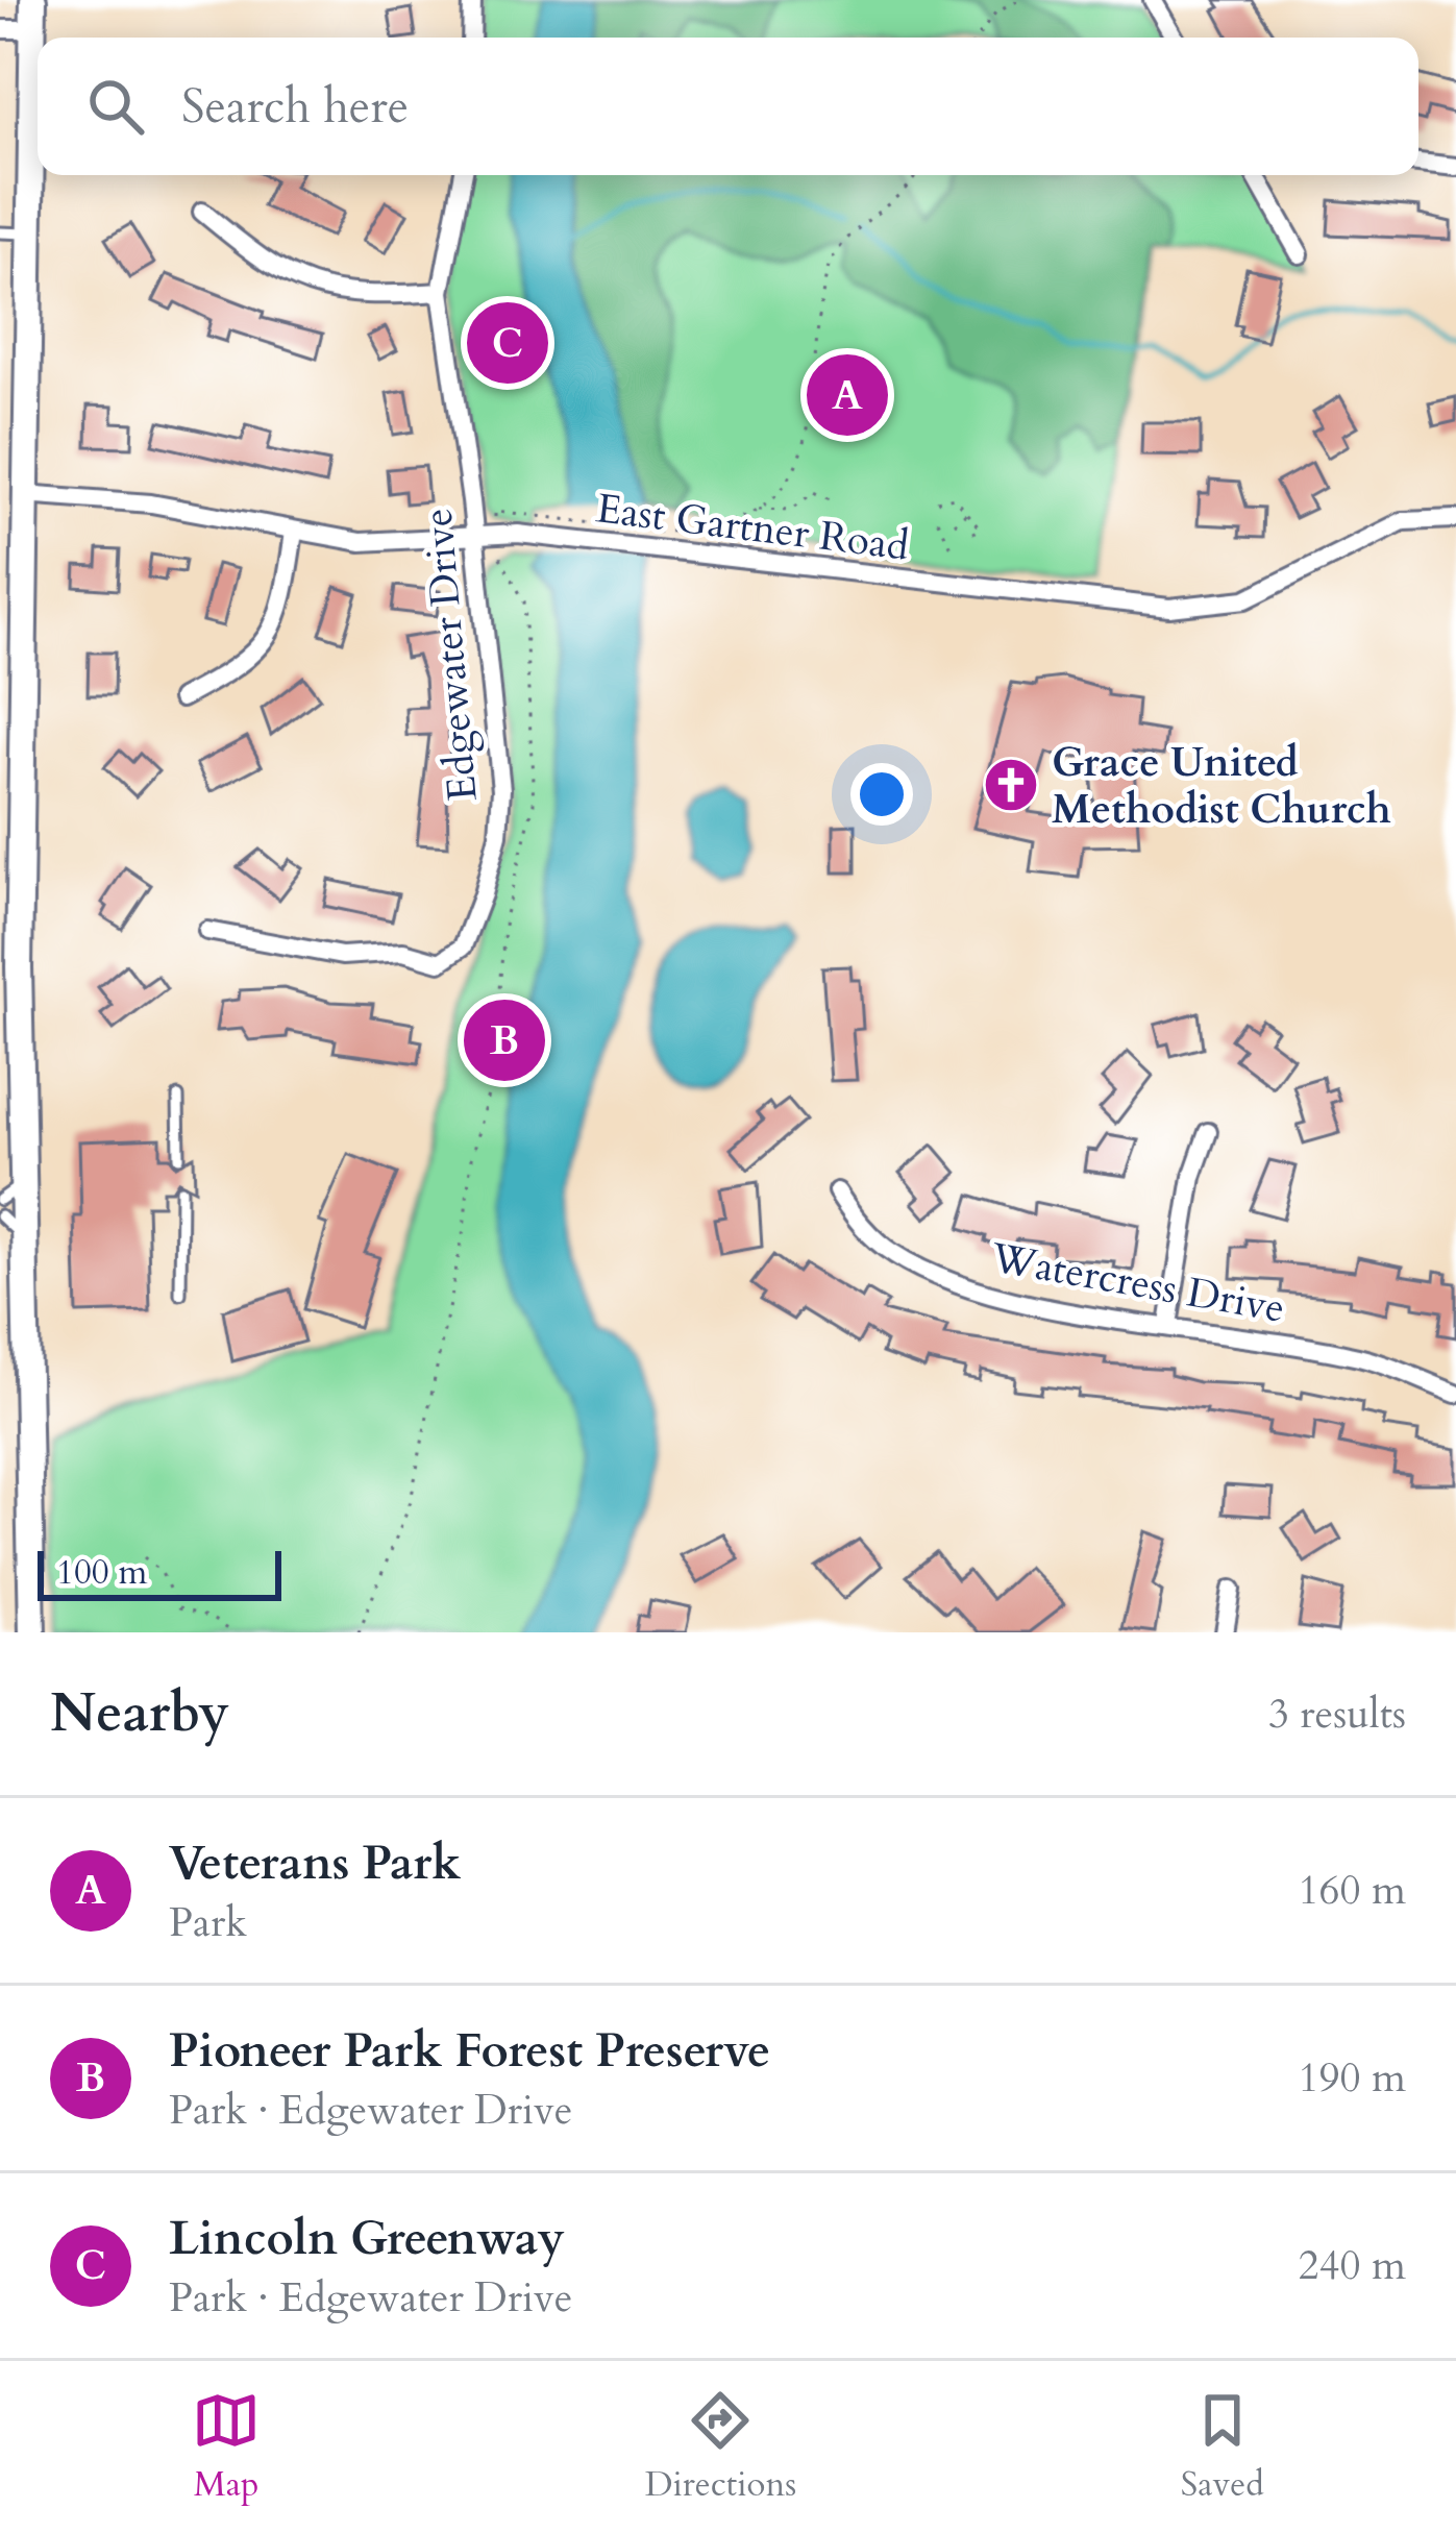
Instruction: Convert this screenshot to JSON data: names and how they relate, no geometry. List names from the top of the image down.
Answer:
{
  "streets": {
    "street": ["East Gartner Road", "Edgewater Drive", "Watercress Drive"]
  },
  "crossings": [
    ["East Gartner Road", "Edgewater Drive"]
  ],
  "places": {
    "church": ["Grace United Methodist Church"]
  },
  "scale_bar": "100 m",
  "page": {
    "search": "Search here",
    "pins": ["C", "A", "B"],
    "scale": "100 m",
    "heading": ["Nearby", "3 results"],
    "list": [
      {
        "mark": "A",
        "name": "Veterans Park",
        "note": "Park",
        "value": "160 m"
      },
      {
        "mark": "B",
        "name": "Pioneer Park Forest Preserve",
        "note": "Park · Edgewater Drive",
        "value": "190 m"
      },
      {
        "mark": "C",
        "name": "Lincoln Greenway",
        "note": "Park · Edgewater Drive",
        "value": "240 m"
      }
    ],
    "nav": ["Map", "Directions", "Saved"]
  }
}
